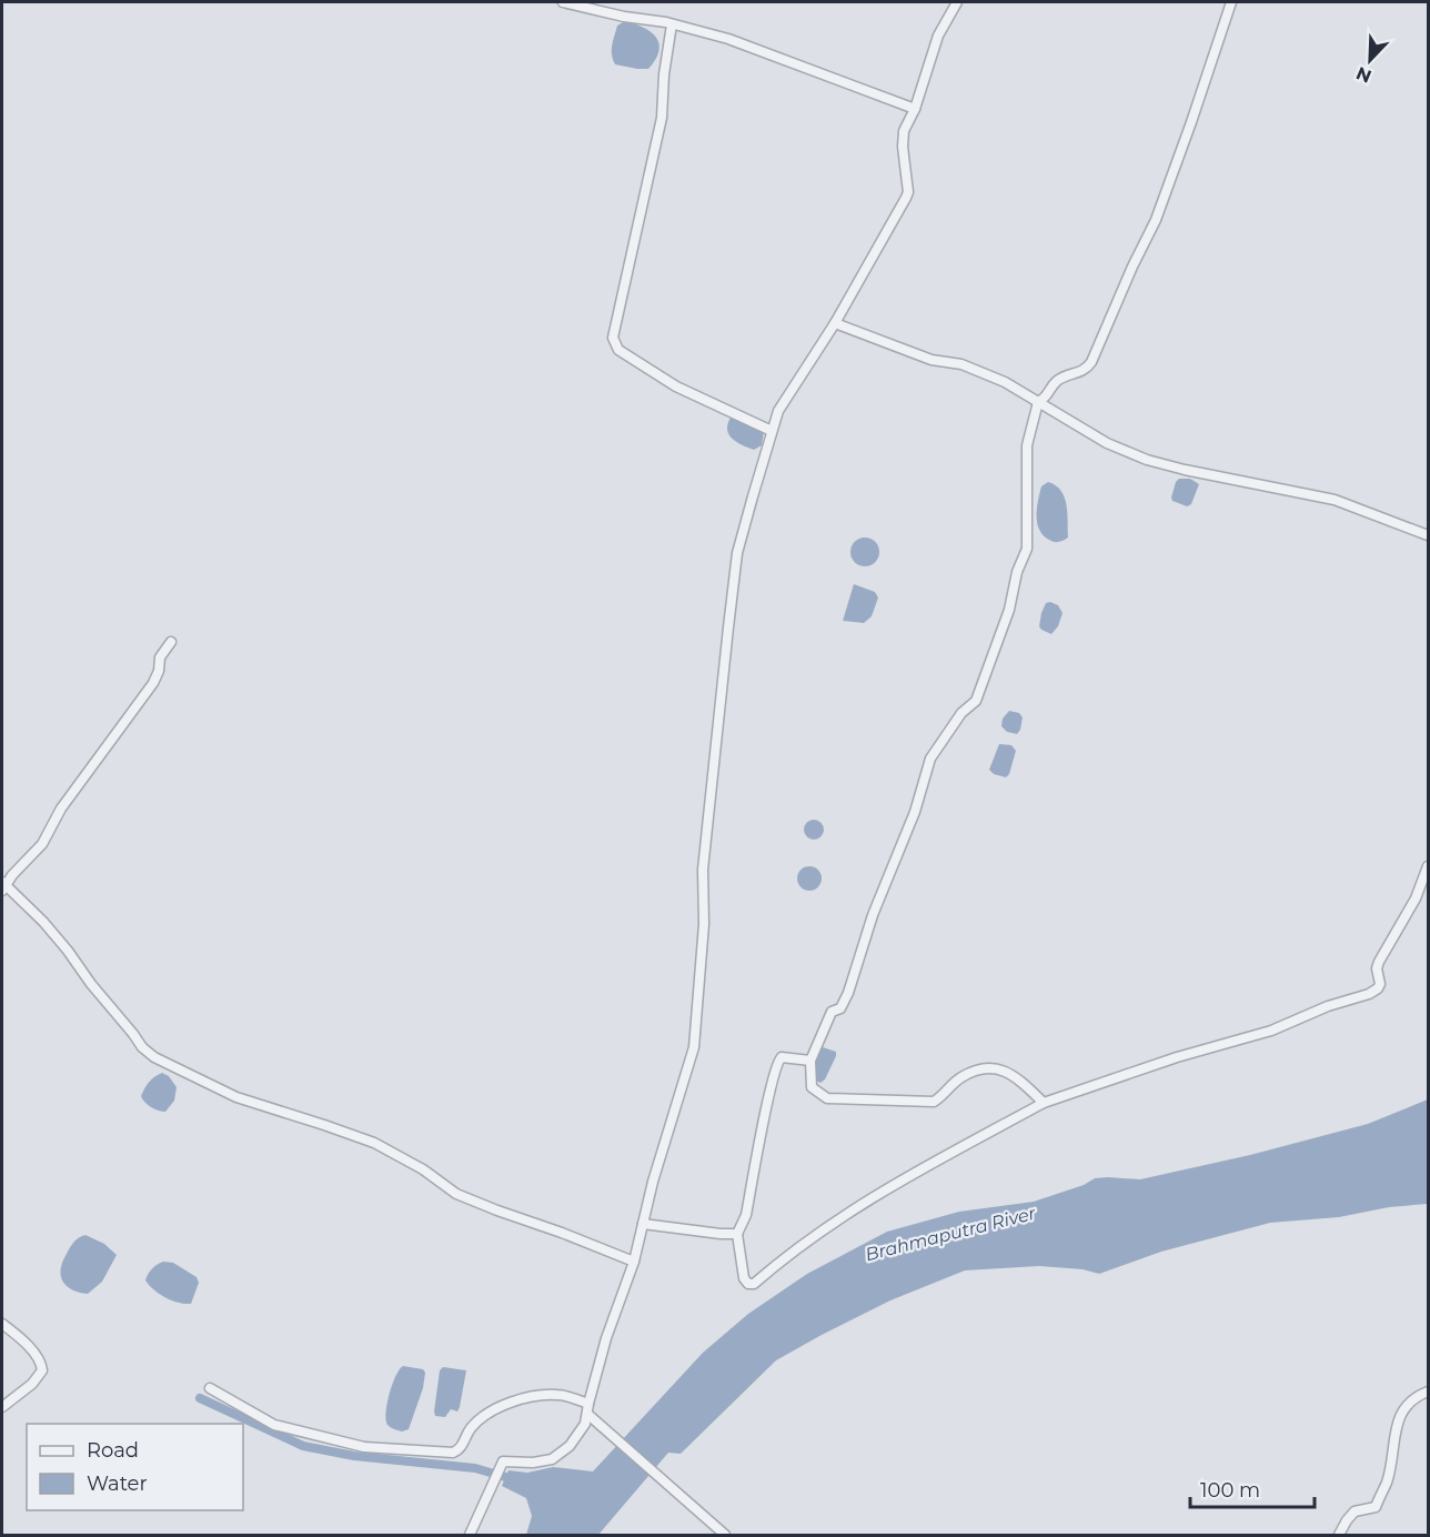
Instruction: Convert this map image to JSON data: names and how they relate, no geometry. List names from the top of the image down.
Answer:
{
  "water": ["Brahmaputra River"],
  "legend": ["Road", "Water"],
  "scale_bar": "100 m",
  "north": "bottom left"
}
